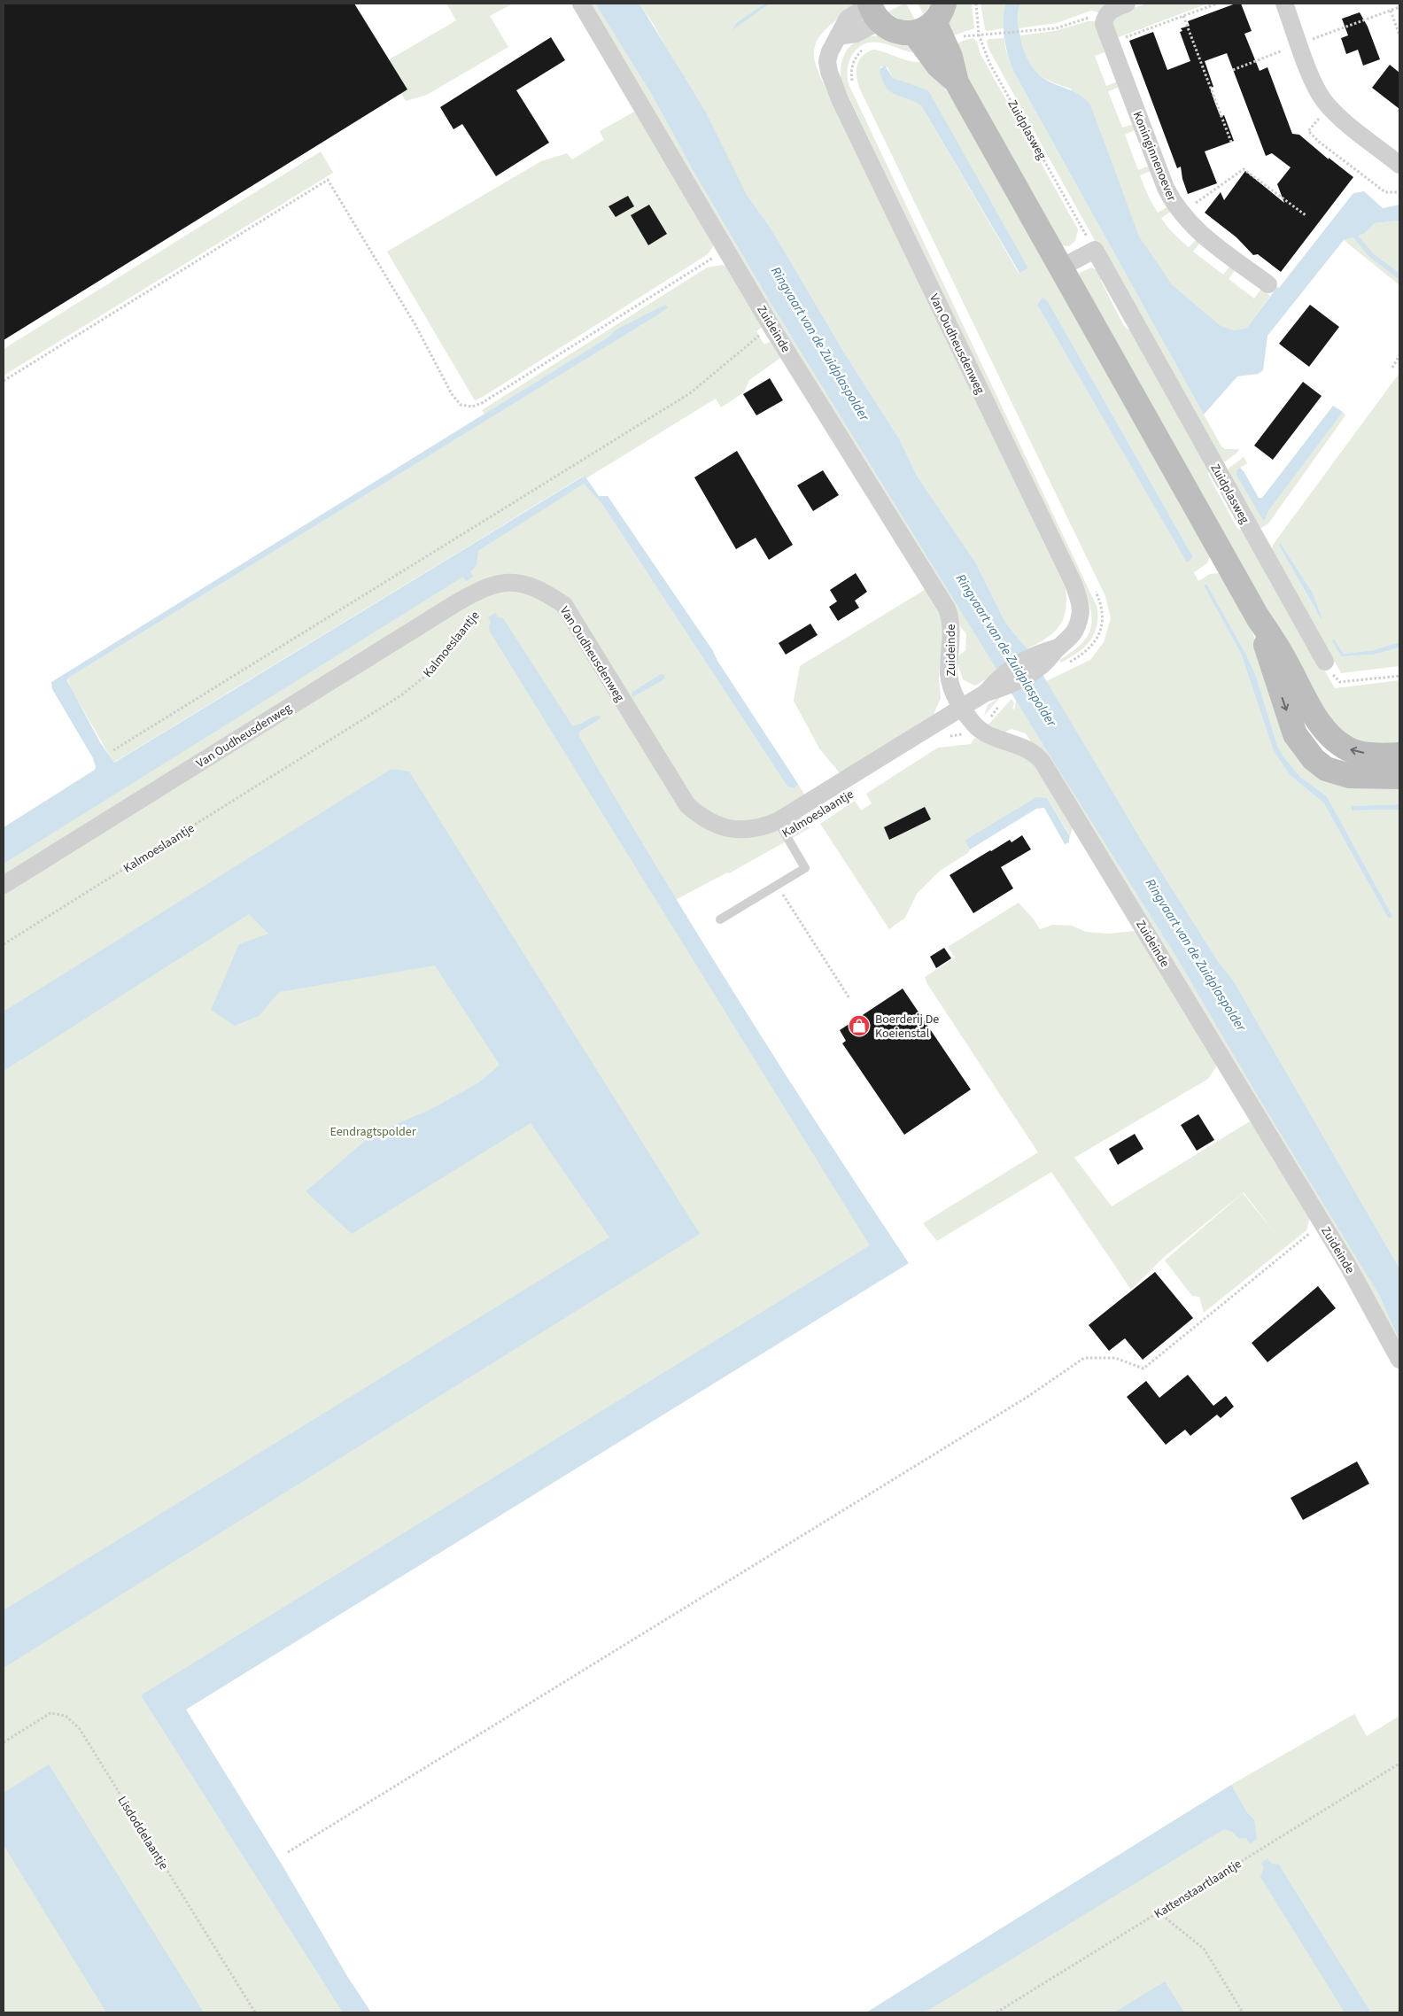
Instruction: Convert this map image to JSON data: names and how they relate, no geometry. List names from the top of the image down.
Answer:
{
  "streets": {
    "street": [
      "Zuidplasweg",
      "Koninginnenoever",
      "Zuideinde",
      "Van Oudheusdenweg"
    ],
    "path": ["Kalmoeslaantje", "Lisdoddelaantje", "Kattenstaartlaantje"]
  },
  "crossings": [
    ["Zuideinde", "Van Oudheusdenweg"]
  ],
  "water": ["Ringvaart van de Zuidplaspolder"],
  "parks": ["Eendragtspolder"],
  "places": {
    "shop": ["Boerderij De Koeienstal"]
  }
}
